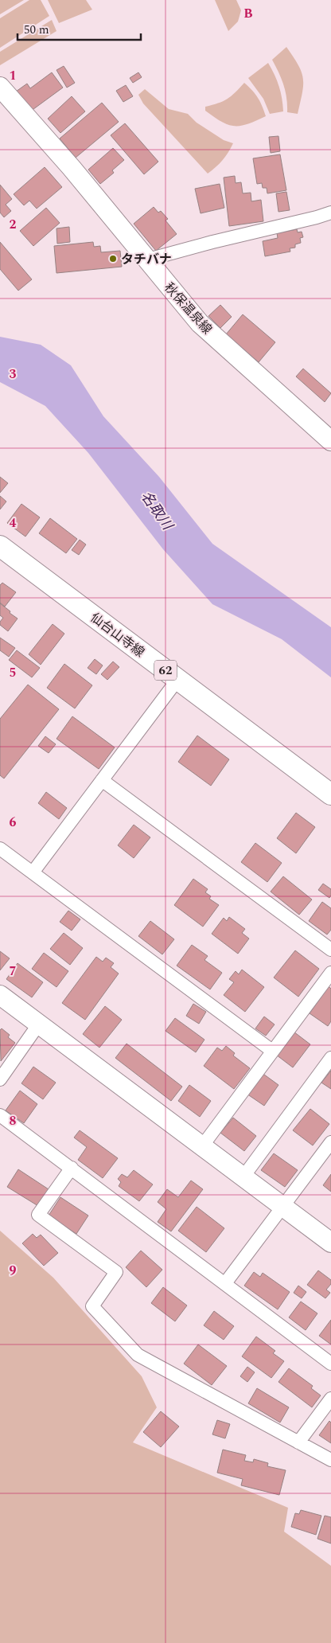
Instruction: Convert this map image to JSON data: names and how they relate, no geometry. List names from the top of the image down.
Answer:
{
  "streets": {
    "main road": ["秋保温泉線", "仙台山寺線", "62"]
  },
  "water": ["名取川"],
  "places": ["タチバナ"],
  "scale_bar": "50 m",
  "grid": {
    "columns": ["B"],
    "rows": [
      "1",
      "2",
      "3",
      "4",
      "5",
      "6",
      "7",
      "8",
      "9"
    ]
  }
}
